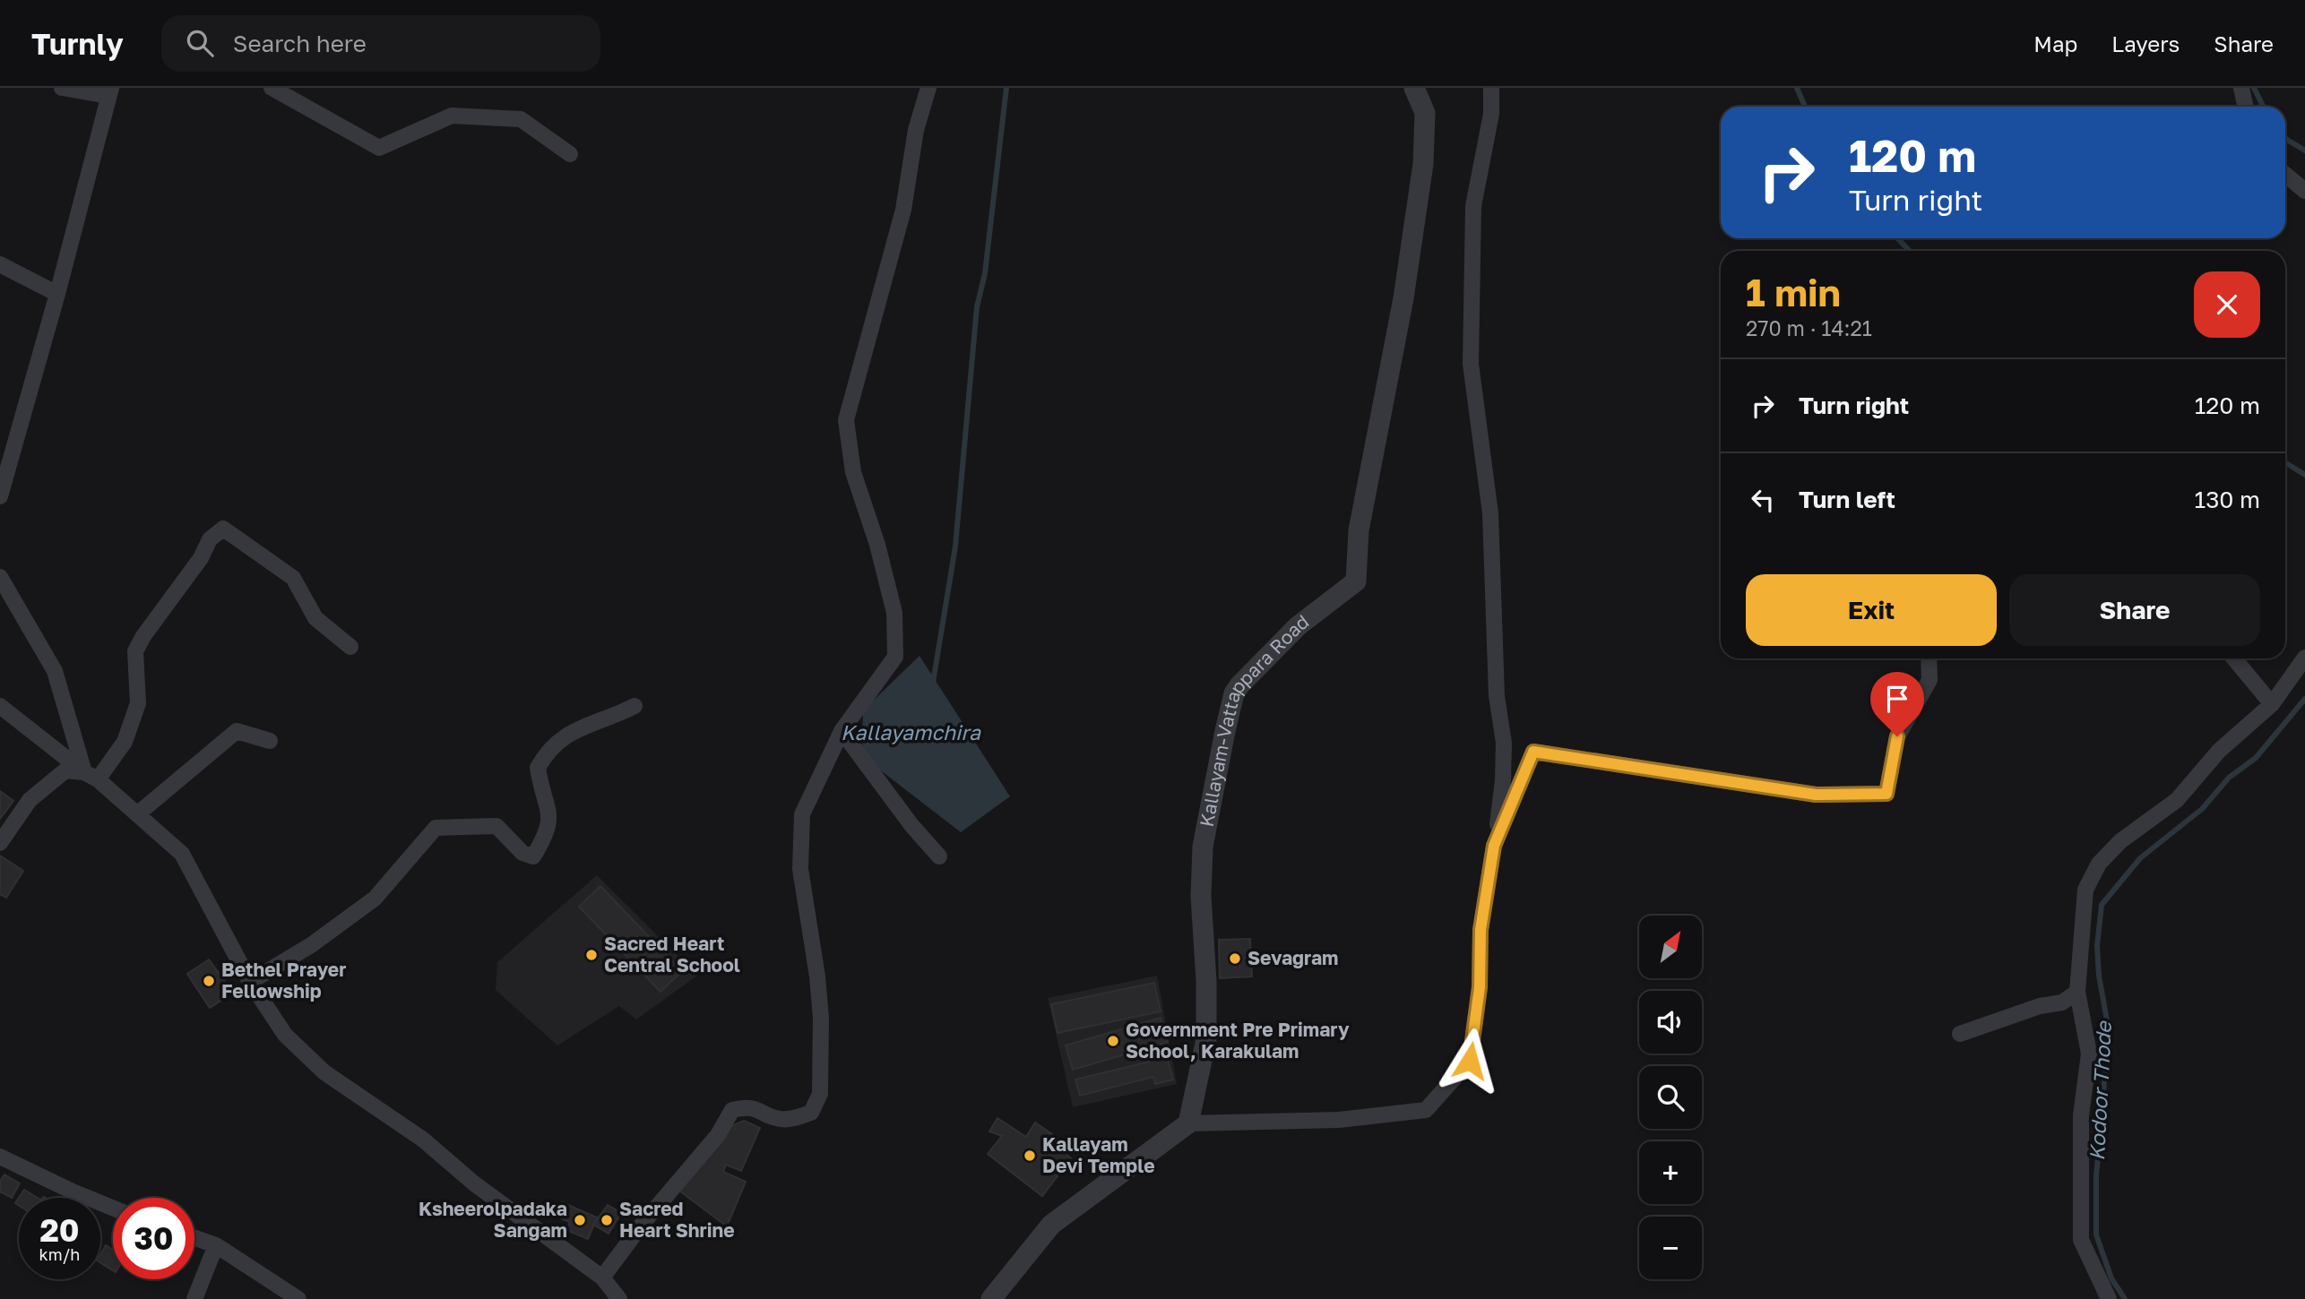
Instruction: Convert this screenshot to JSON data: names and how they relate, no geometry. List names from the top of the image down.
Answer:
{
  "streets": {
    "street": ["Kallayam-Vattappara Road"]
  },
  "water": ["Kallayamchira", "Kodoor Thode"],
  "places": [
    "Sacred Heart Central School",
    "Sevagram",
    "Bethel Prayer Fellowship",
    "Government Pre Primary School, Karakulam",
    "Kallayam Devi Temple",
    "Ksheerolpadaka Sangam",
    "Sacred Heart Shrine"
  ],
  "north": "top right",
  "page": {
    "header": "Turnly",
    "search": "Search here",
    "nav": ["Map", "Layers", "Share"],
    "turn": ["120 m", "Turn right"],
    "heading": ["1 min", "270 m · 14:21"],
    "list": [
      {
        "name": "Turn right",
        "value": "120 m"
      },
      {
        "name": "Turn left",
        "value": "130 m"
      }
    ],
    "buttons": ["Exit", "Share"],
    "map_buttons": ["+", "−"],
    "speed": "20 km/h",
    "limit": "30"
  }
}
